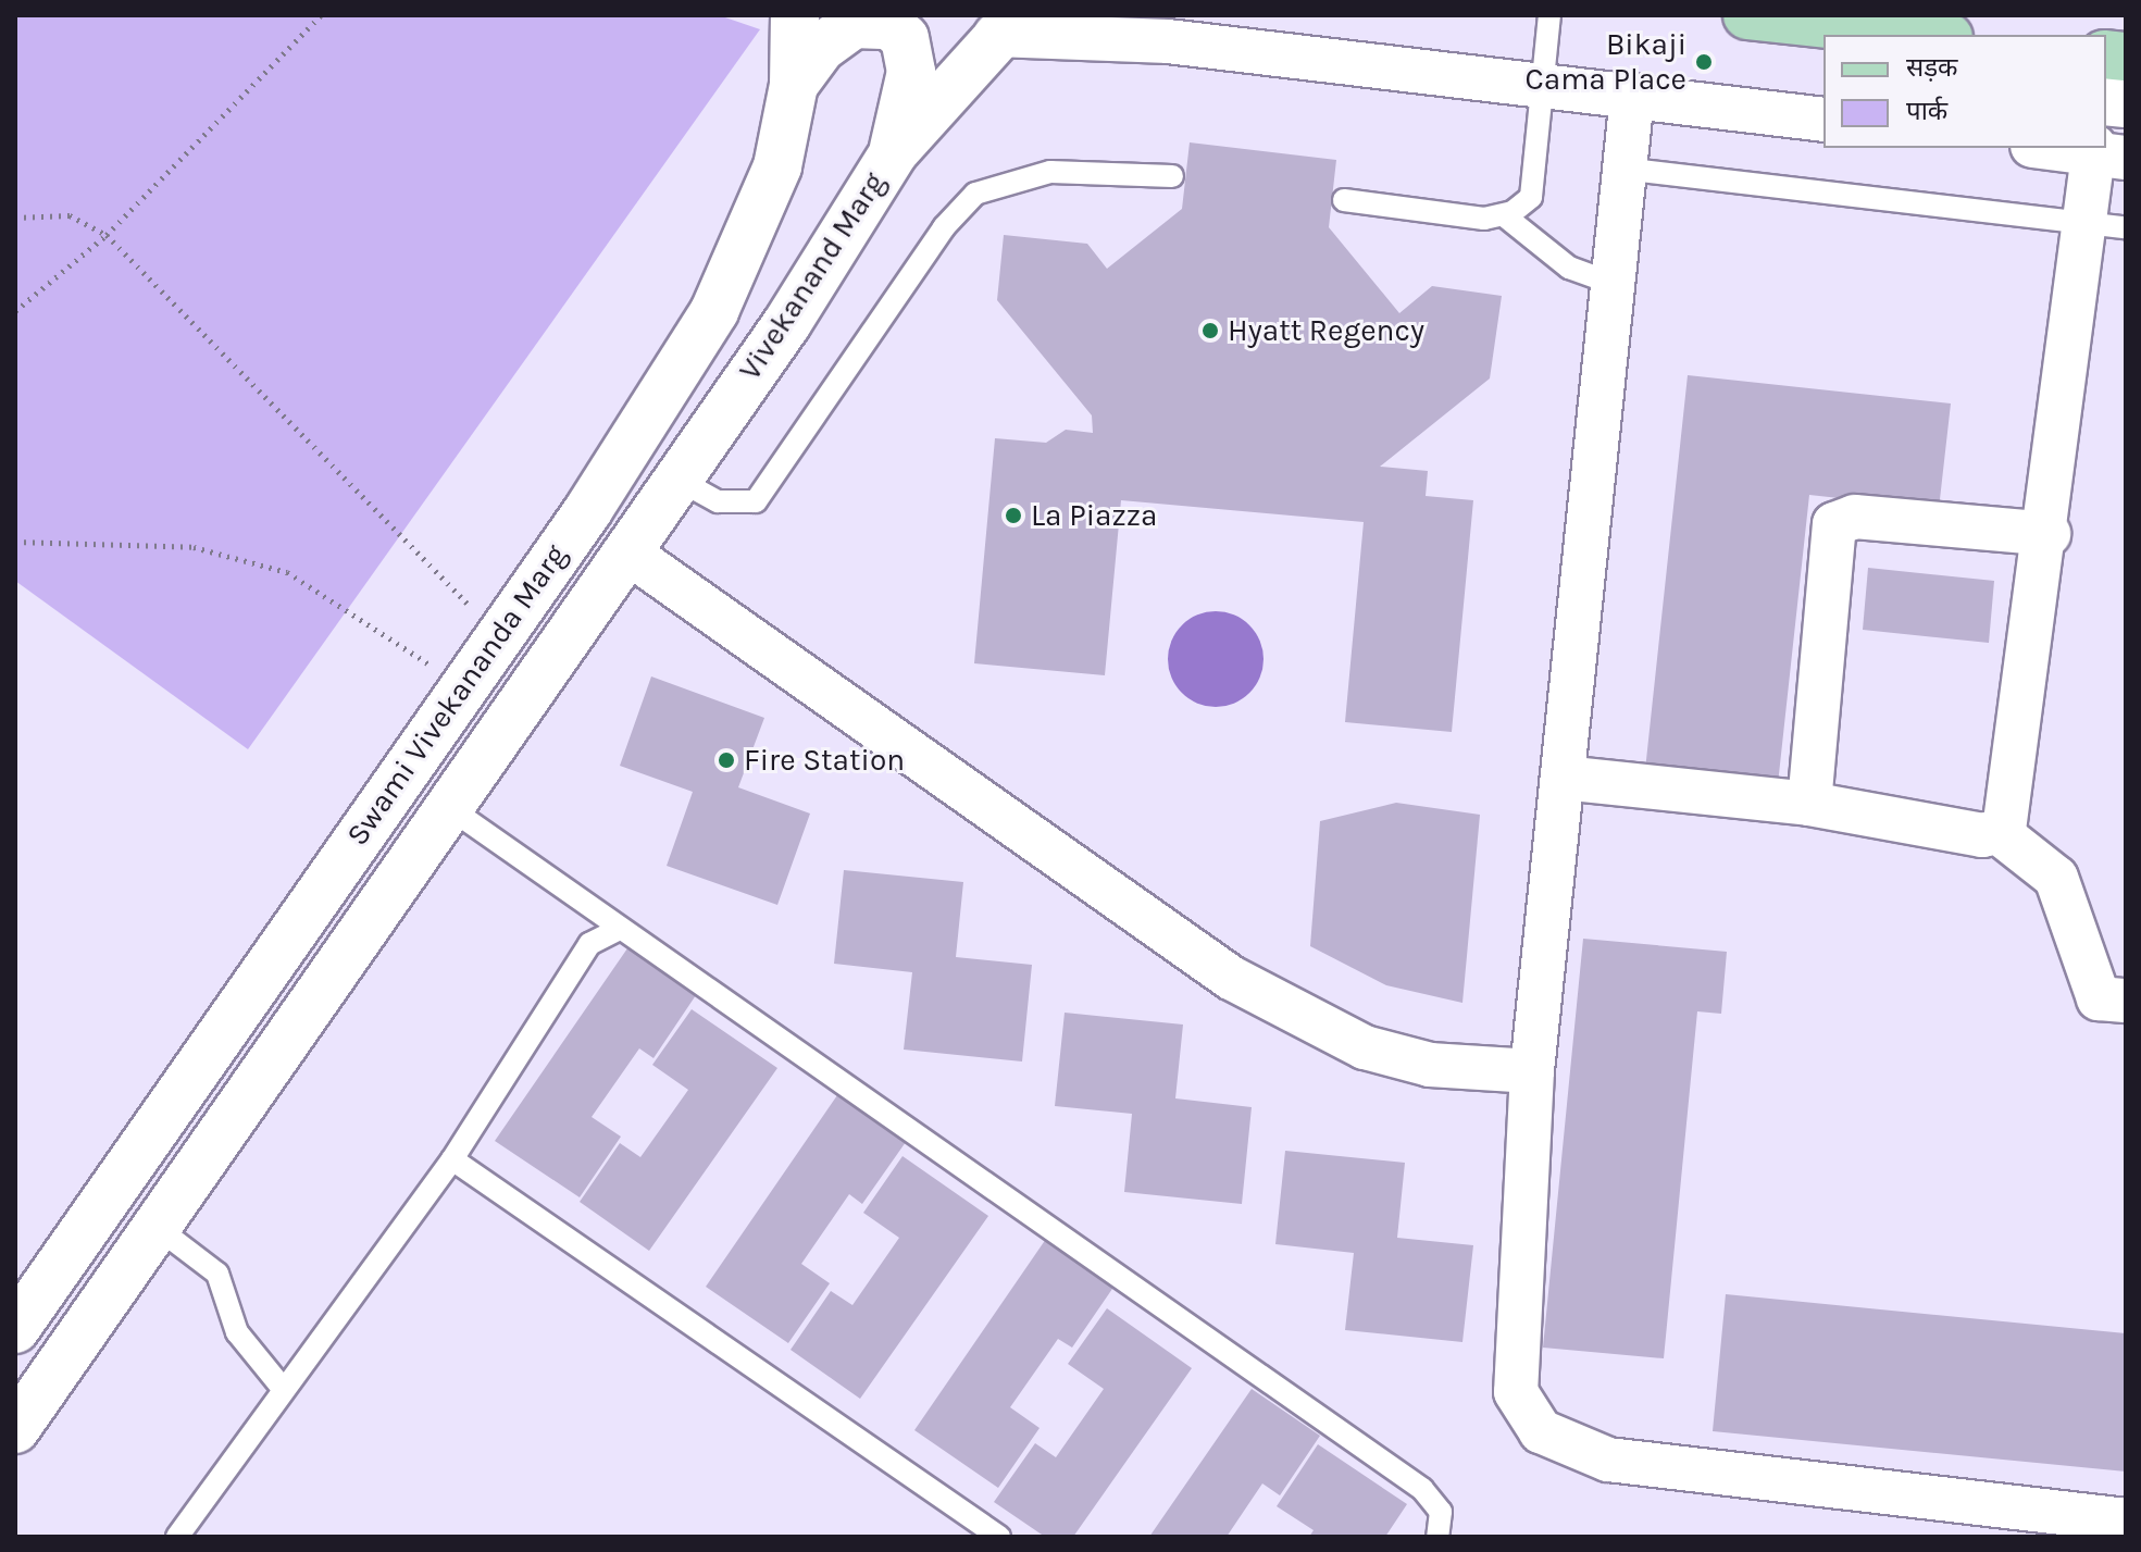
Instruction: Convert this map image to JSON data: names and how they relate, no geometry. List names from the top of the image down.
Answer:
{
  "streets": {
    "street": ["Vivekanand Marg", "Swami Vivekananda Marg"]
  },
  "crossings": [
    ["Vivekanand Marg", "Swami Vivekananda Marg"]
  ],
  "places": [
    "Bikaji Cama Place",
    "Hyatt Regency",
    "La Piazza",
    "Fire Station"
  ],
  "legend": ["सड़क", "पार्क"]
}
